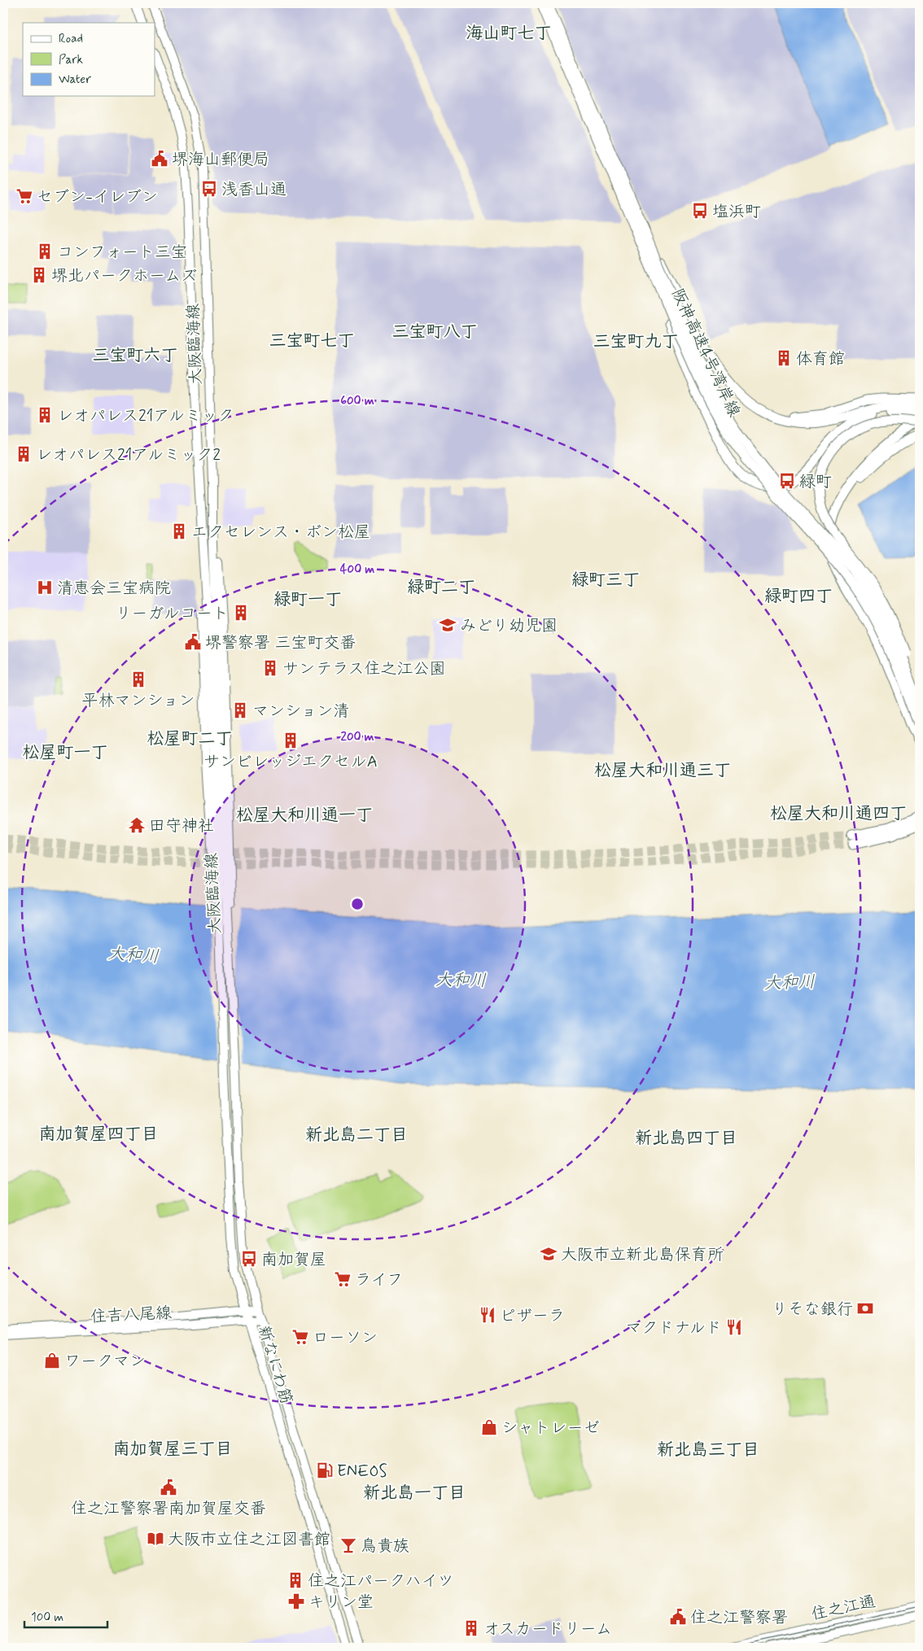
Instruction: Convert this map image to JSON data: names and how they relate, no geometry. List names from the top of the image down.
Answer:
{
  "streets": {
    "highway": ["阪神高速4号湾岸線"],
    "main road": [
      "大阪臨海線",
      "住吉八尾線",
      "新なにわ筋",
      "住之江通"
    ]
  },
  "crossings": [
    ["大阪臨海線", "新なにわ筋"],
    ["住吉八尾線", "新なにわ筋"]
  ],
  "districts": [
    "海山町七丁",
    "三宝町八丁",
    "三宝町七丁",
    "三宝町九丁",
    "三宝町六丁",
    "緑町三丁",
    "緑町二丁",
    "緑町四丁",
    "緑町一丁",
    "松屋町二丁",
    "松屋町一丁",
    "松屋大和川通三丁",
    "松屋大和川通四丁",
    "松屋大和川通一丁",
    "南加賀屋四丁目",
    "新北島二丁目",
    "新北島四丁目",
    "南加賀屋三丁目",
    "新北島三丁目",
    "新北島一丁目"
  ],
  "water": ["大和川"],
  "places": {
    "public building": [
      "堺海山郵便局",
      "堺警察署 三宝町交番",
      "住之江警察署南加賀屋交番",
      "住之江警察署"
    ],
    "bus stop": [
      "浅香山通",
      "塩浜町",
      "緑町",
      "南加賀屋"
    ],
    "supermarket": ["セブン-イレブン", "ライフ", "ローソン"],
    "building": [
      "コンフォート三宝",
      "堺北パークホームズ",
      "体育館",
      "レオパレス21アルミック",
      "レオパレス21アルミック2",
      "エクセレンス・ボン松屋",
      "リーガルコート",
      "サンテラス住之江公園",
      "平林マンション",
      "マンション清",
      "サンビレッジエクセルA",
      "住之江パークハイツ",
      "オスカードリーム"
    ],
    "hospital": ["清恵会三宝病院"],
    "school or university": ["みどり幼児園", "大阪市立新北島保育所"],
    "temple": ["田守神社"],
    "bank": ["りそな銀行"],
    "restaurant": ["ピザーラ", "マクドナルド"],
    "shop": ["ワークマン", "シャトレーゼ"],
    "fuel station": ["ENEOS"],
    "library": ["大阪市立住之江図書館"],
    "bar": ["鳥貴族"],
    "pharmacy": ["キリン堂"]
  },
  "legend": ["Road", "Park", "Water"],
  "scale_bar": "100 m",
  "rings": ["600 m", "400 m", "200 m"]
}
